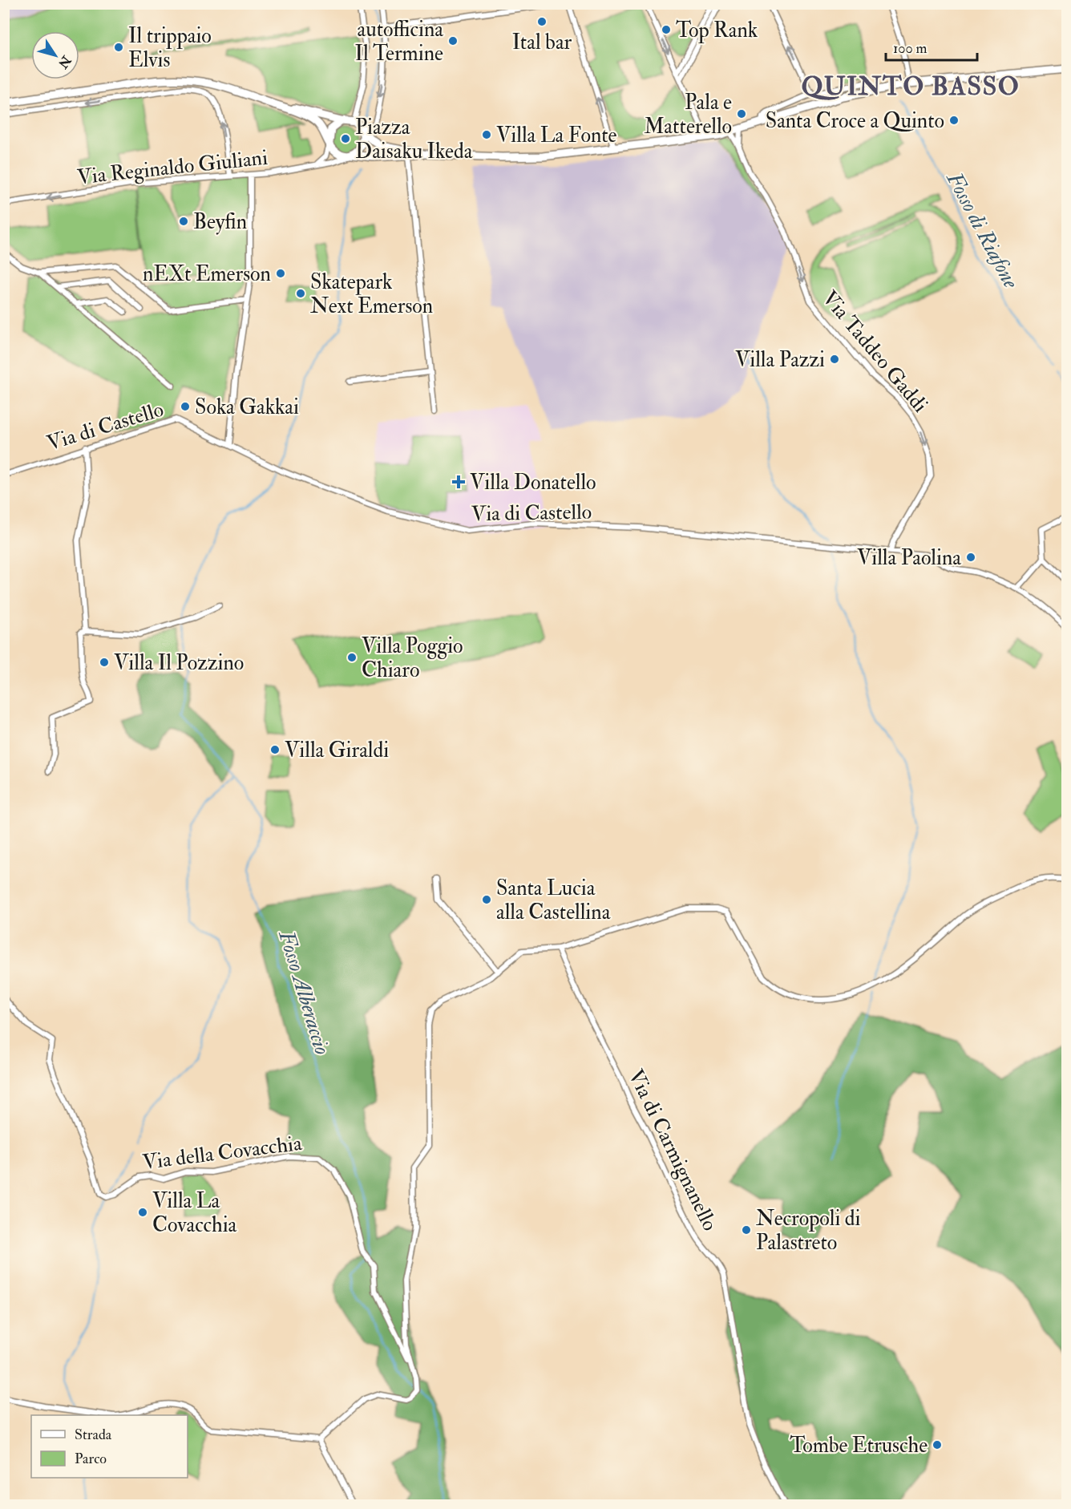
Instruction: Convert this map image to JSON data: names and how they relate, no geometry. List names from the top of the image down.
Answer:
{
  "streets": {
    "street": [
      "Via Reginaldo Giuliani",
      "Via Taddeo Gaddi",
      "Via di Castello",
      "Via di Carmignanello",
      "Via della Covacchia"
    ]
  },
  "crossings": [
    ["Via Taddeo Gaddi", "Via di Castello"]
  ],
  "one_way": ["Via Reginaldo Giuliani", "Via Taddeo Gaddi"],
  "districts": ["QUINTO BASSO"],
  "water": ["Fosso di Riafone", "Fosso Alberaccio"],
  "places": {
    "other": [
      "Ital bar",
      "Top Rank",
      "autofficina Il Termine",
      "Il trippaio Elvis",
      "Pala e Matterello",
      "Santa Croce a Quinto",
      "Villa La Fonte",
      "Piazza Daisaku Ikeda",
      "Beyfin",
      "nEXt Emerson",
      "Skatepark Next Emerson",
      "Villa Pazzi",
      "Soka Gakkai",
      "Villa Paolina",
      "Villa Poggio Chiaro",
      "Villa Il Pozzino",
      "Villa Giraldi",
      "Santa Lucia alla Castellina",
      "Villa La Covacchia",
      "Necropoli di Palastreto",
      "Tombe Etrusche"
    ],
    "health": ["Villa Donatello"]
  },
  "legend": ["Strada", "Parco"],
  "scale_bar": "100 m",
  "north": "bottom right"
}
